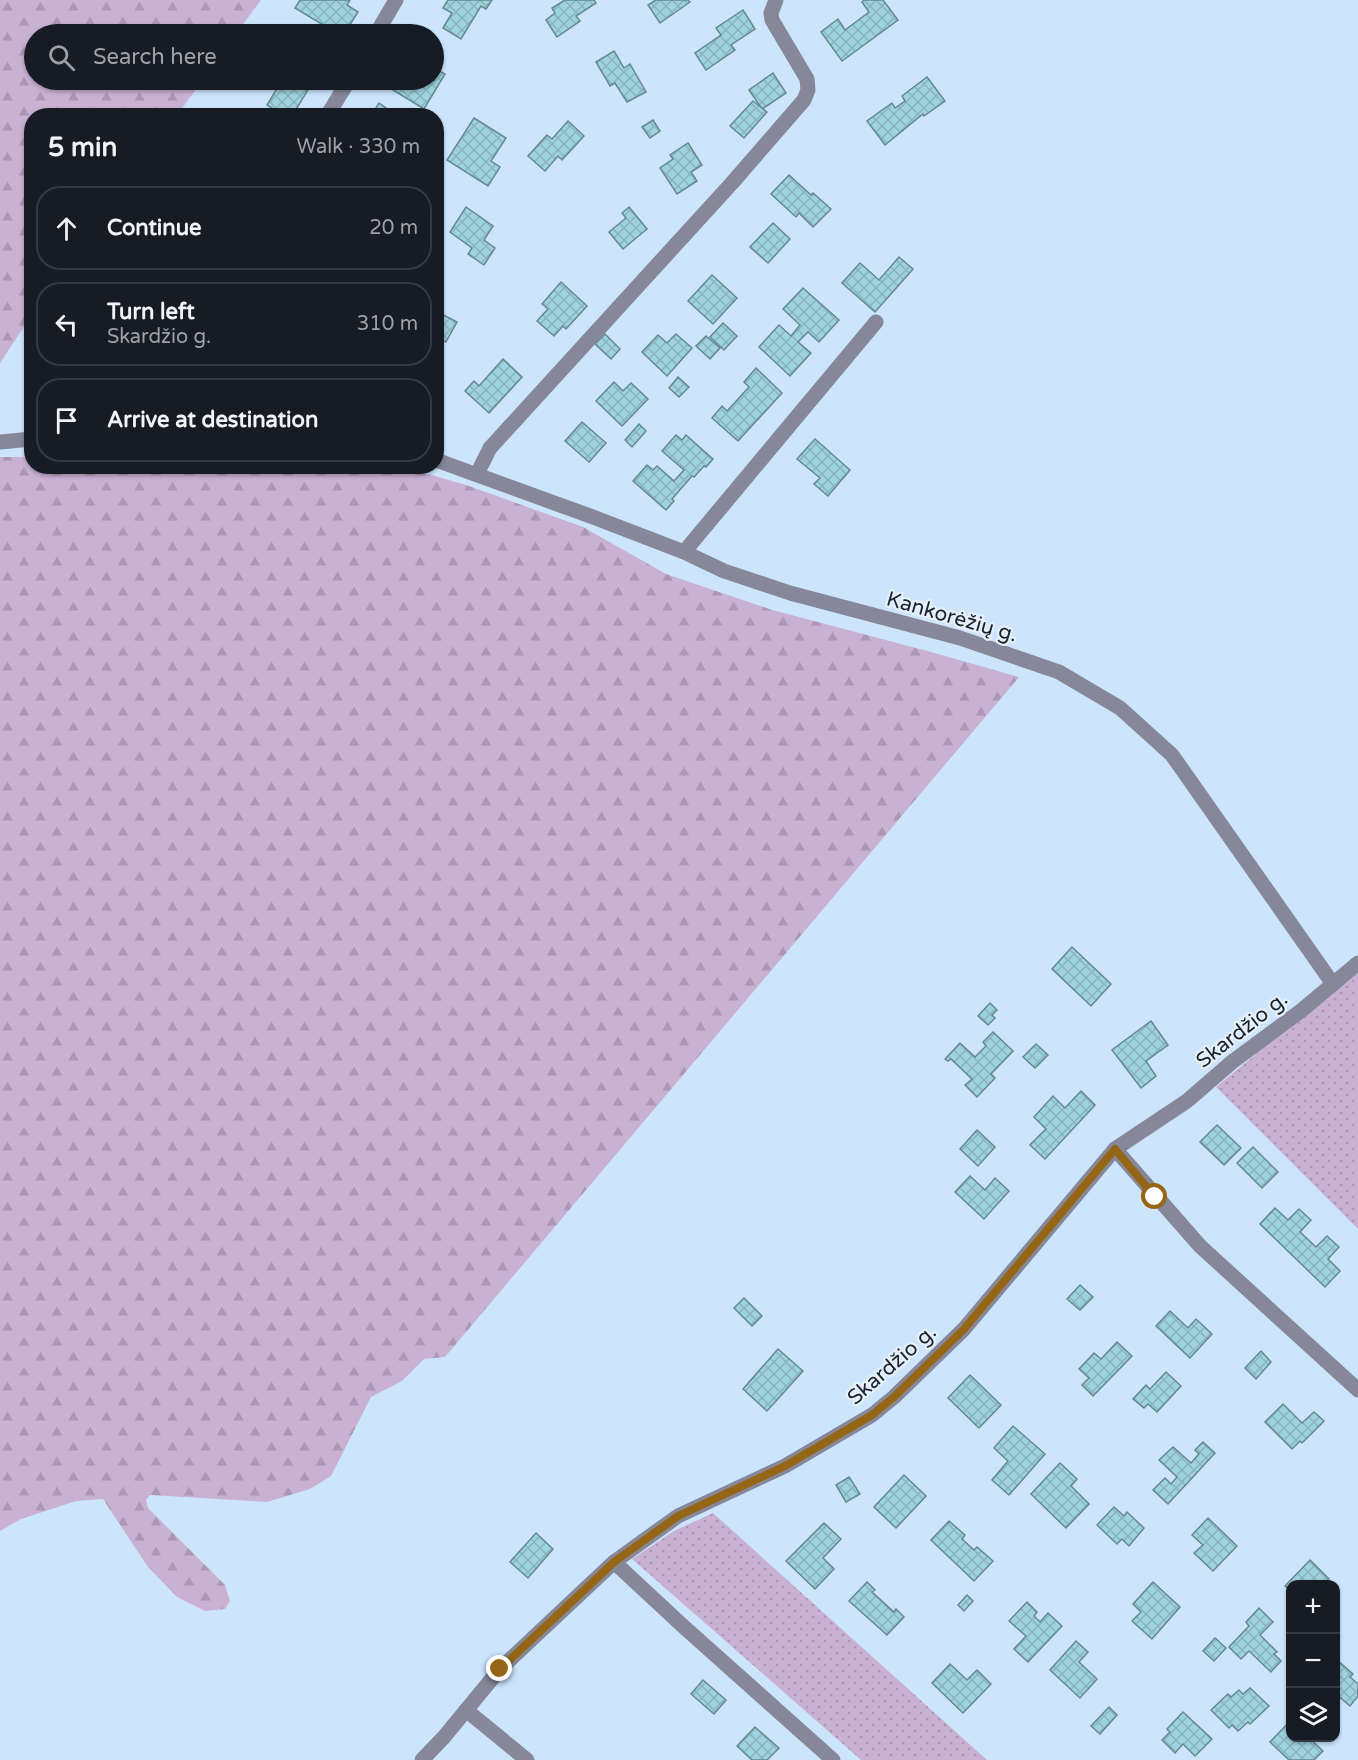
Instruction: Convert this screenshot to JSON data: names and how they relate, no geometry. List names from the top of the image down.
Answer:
{
  "streets": {
    "street": ["Kankorėžių g.", "Skardžio g."]
  },
  "crossings": [
    ["Kankorėžių g.", "Skardžio g."]
  ],
  "page": {
    "search": "Search here",
    "heading": ["5 min", "Walk · 330 m"],
    "list": [
      ["Continue", "20 m"],
      ["Turn left", "Skardžio g.", "310 m"],
      "Arrive at destination"
    ],
    "map_buttons": ["+", "−"]
  }
}
